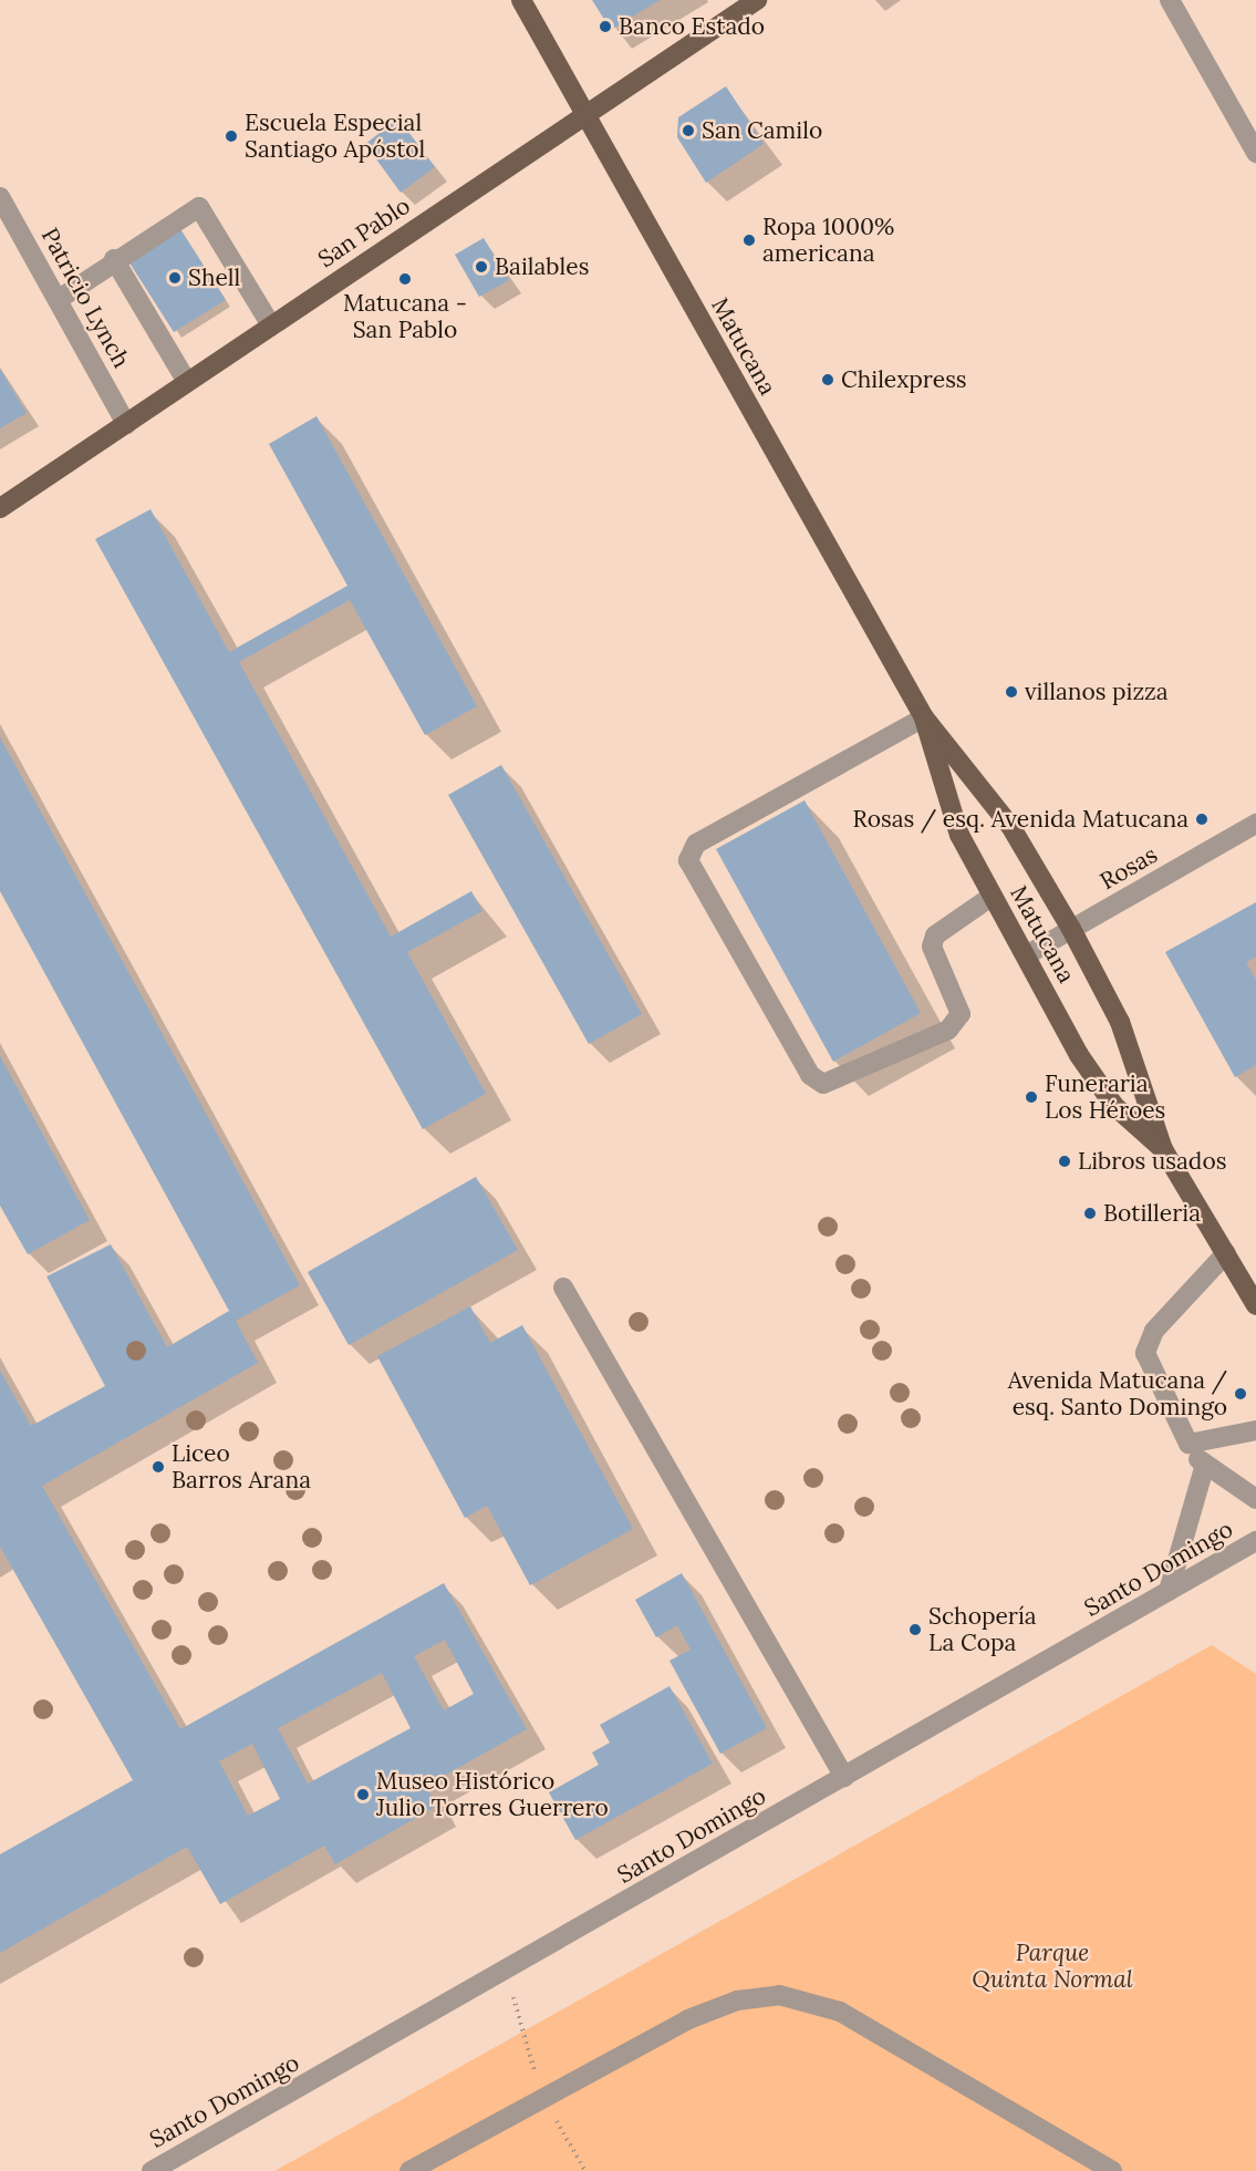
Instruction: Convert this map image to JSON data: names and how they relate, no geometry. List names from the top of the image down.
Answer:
{
  "streets": {
    "main road": ["San Pablo", "Matucana"],
    "street": ["Patricio Lynch", "Rosas", "Santo Domingo"]
  },
  "crossings": [
    ["San Pablo", "Patricio Lynch"],
    ["San Pablo", "Matucana"],
    ["Matucana", "Rosas"]
  ],
  "parks": ["Parque Quinta Normal"],
  "places": [
    "Banco Estado",
    "San Camilo",
    "Escuela Especial Santiago Apóstol",
    "Ropa 1000% americana",
    "Bailables",
    "Shell",
    "Matucana - San Pablo",
    "Chilexpress",
    "villanos pizza",
    "Rosas / esq. Avenida Matucana",
    "Funeraria Los Héroes",
    "Libros usados",
    "Botilleria",
    "Avenida Matucana / esq. Santo Domingo",
    "Liceo Barros Arana",
    "Schopería La Copa",
    "Museo Histórico Julio Torres Guerrero"
  ]
}
